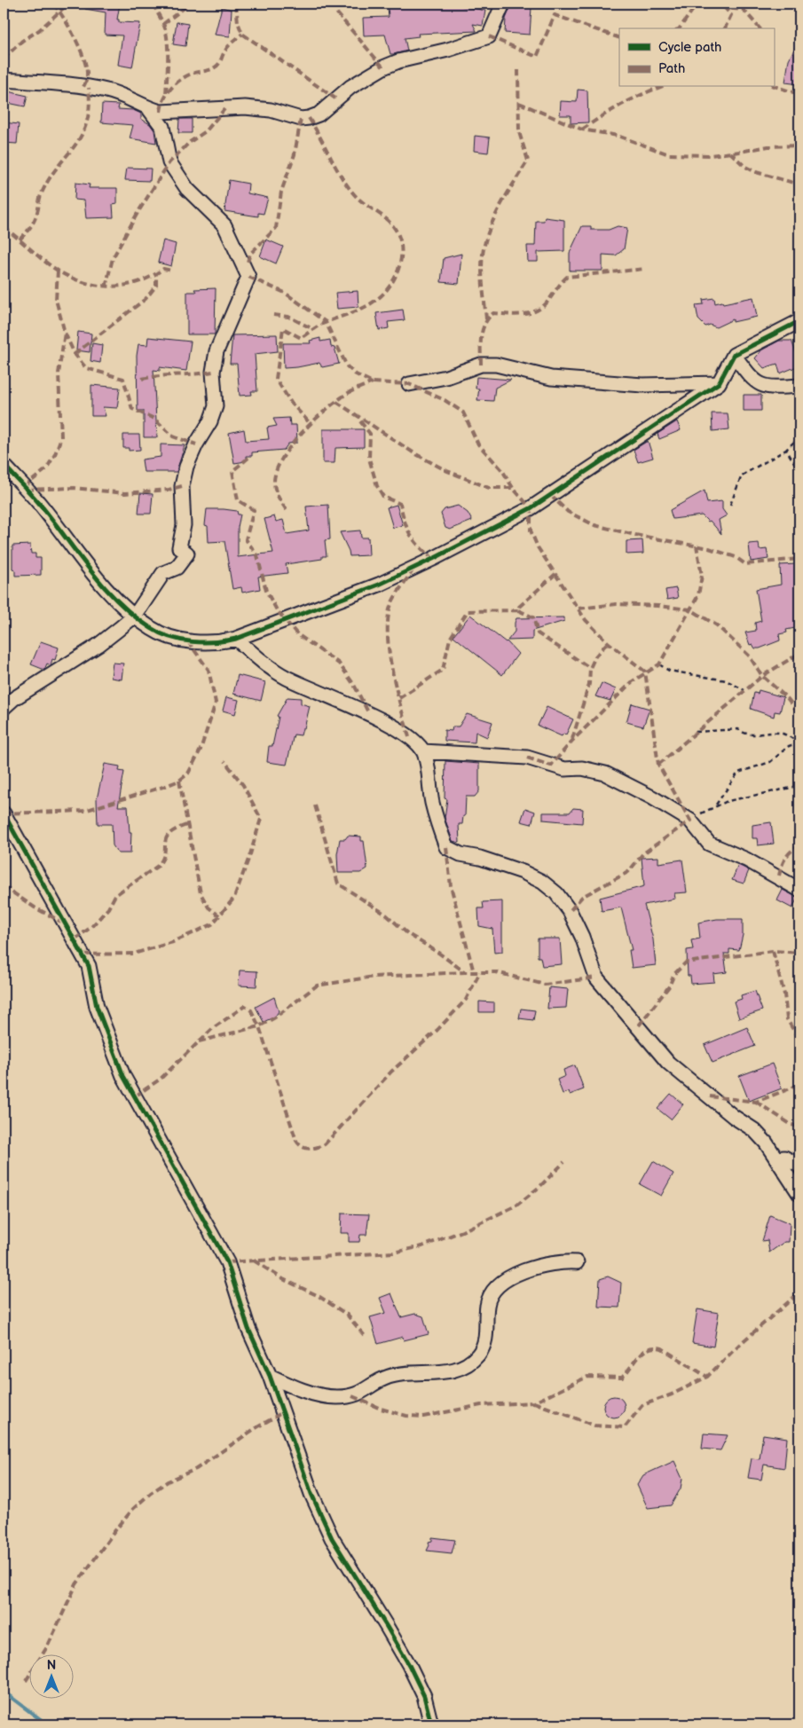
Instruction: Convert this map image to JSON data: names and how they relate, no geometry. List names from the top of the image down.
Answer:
{
  "legend": ["Cycle path", "Path"],
  "north": "top"
}
